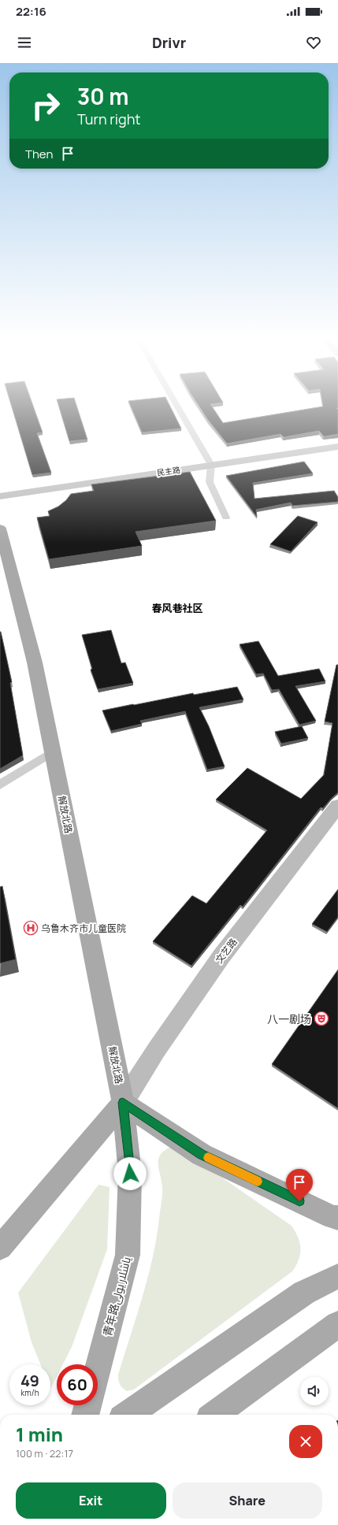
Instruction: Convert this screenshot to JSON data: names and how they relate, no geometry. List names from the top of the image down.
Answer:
{
  "streets": {
    "main road": [
      "民主路",
      "解放北路",
      "文艺路",
      "青年路ياشلار يولى"
    ]
  },
  "crossings": [
    ["解放北路", "文艺路"],
    ["解放北路", "青年路ياشلار يولى"],
    ["文艺路", "青年路ياشلار يولى"]
  ],
  "districts": ["春风巷社区"],
  "places": {
    "hospital": ["乌鲁木齐市儿童医院"],
    "theatre": ["八一剧场"]
  },
  "page": {
    "status": "22:16",
    "header": "Drivr",
    "turn": ["30 m", "Turn right"],
    "then": "Then",
    "speed": "49 km/h",
    "limit": "60",
    "heading": ["1 min", "100 m · 22:17"],
    "buttons": ["Exit", "Share"]
  }
}
